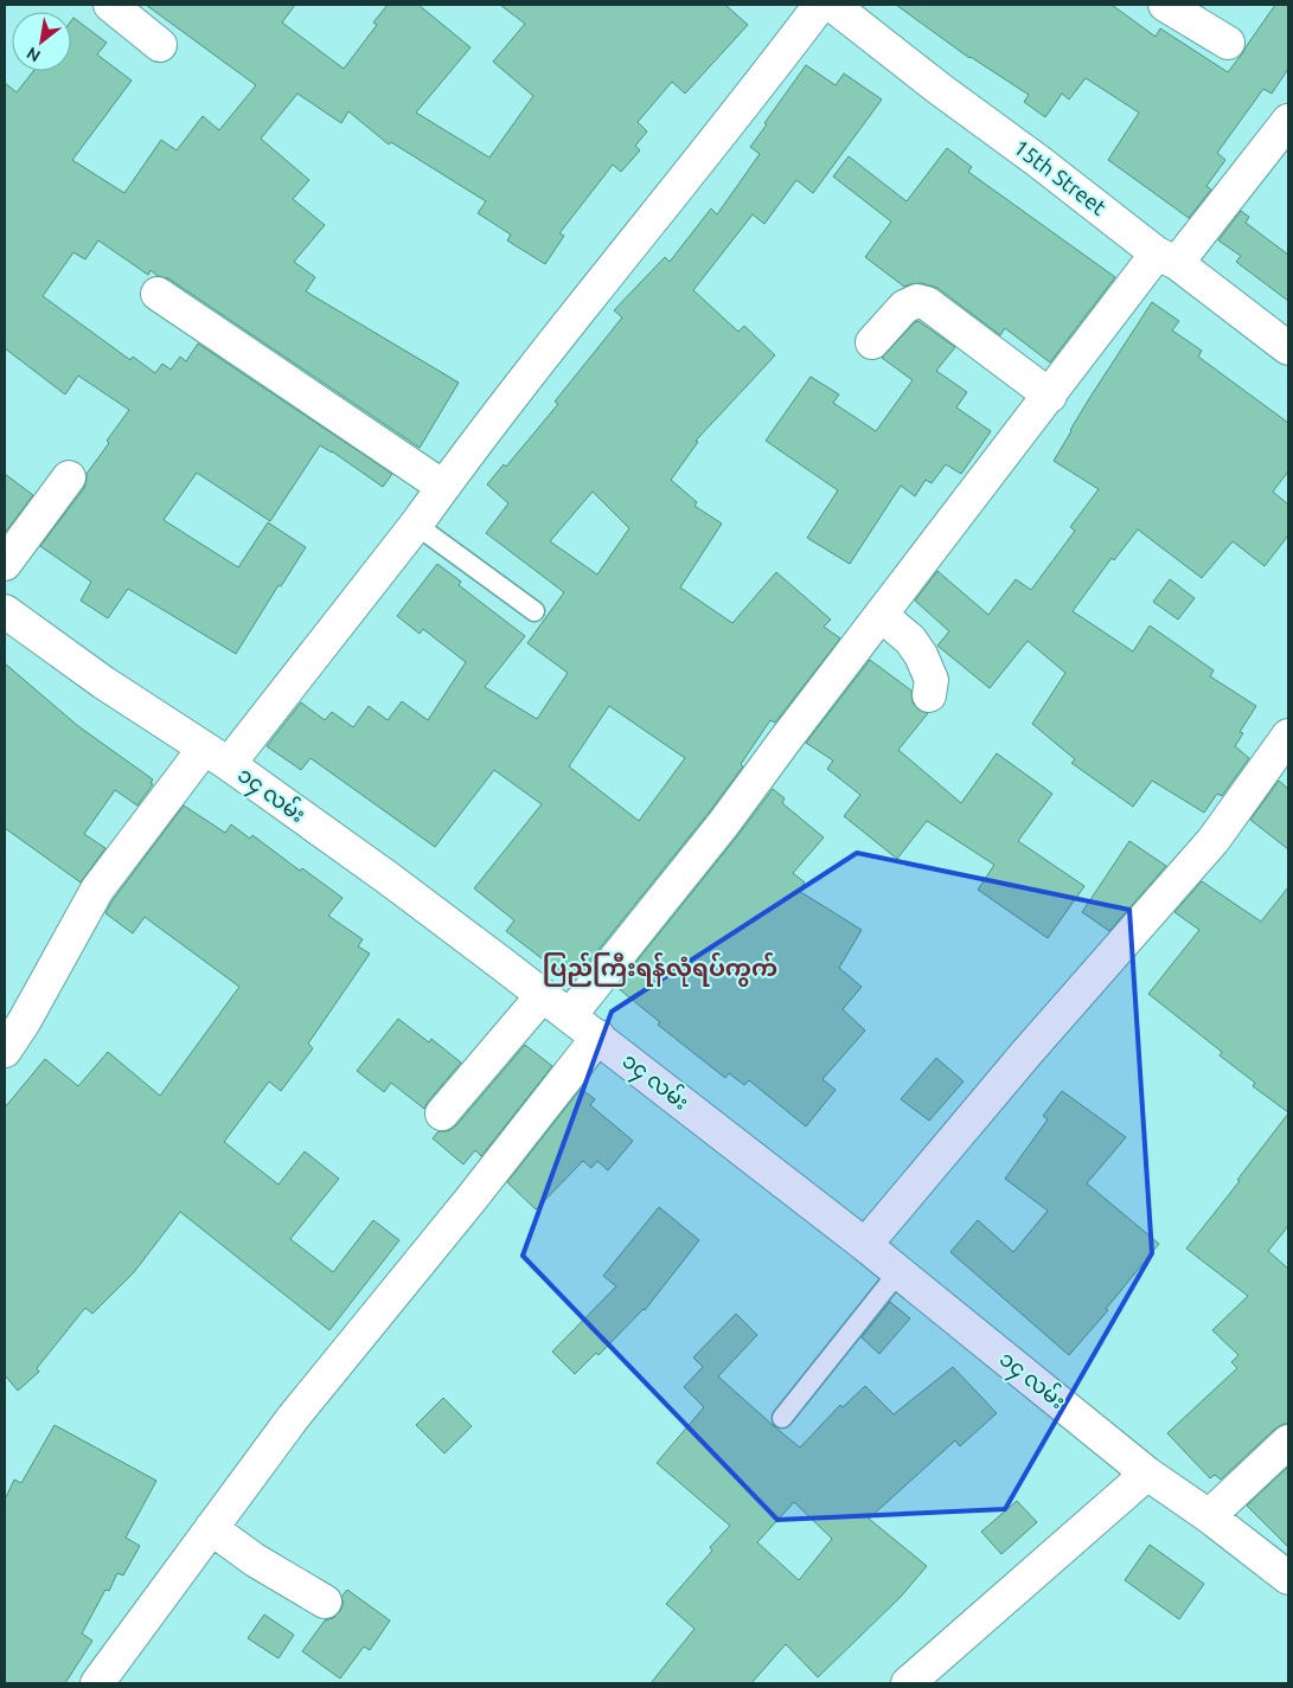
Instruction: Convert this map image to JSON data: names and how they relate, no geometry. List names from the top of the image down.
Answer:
{
  "streets": {
    "street": ["15th Street", "၁၄ လမ်း"]
  },
  "districts": ["ပြည်ကြီးရန်လုံရပ်ကွက်"],
  "north": "bottom left"
}
